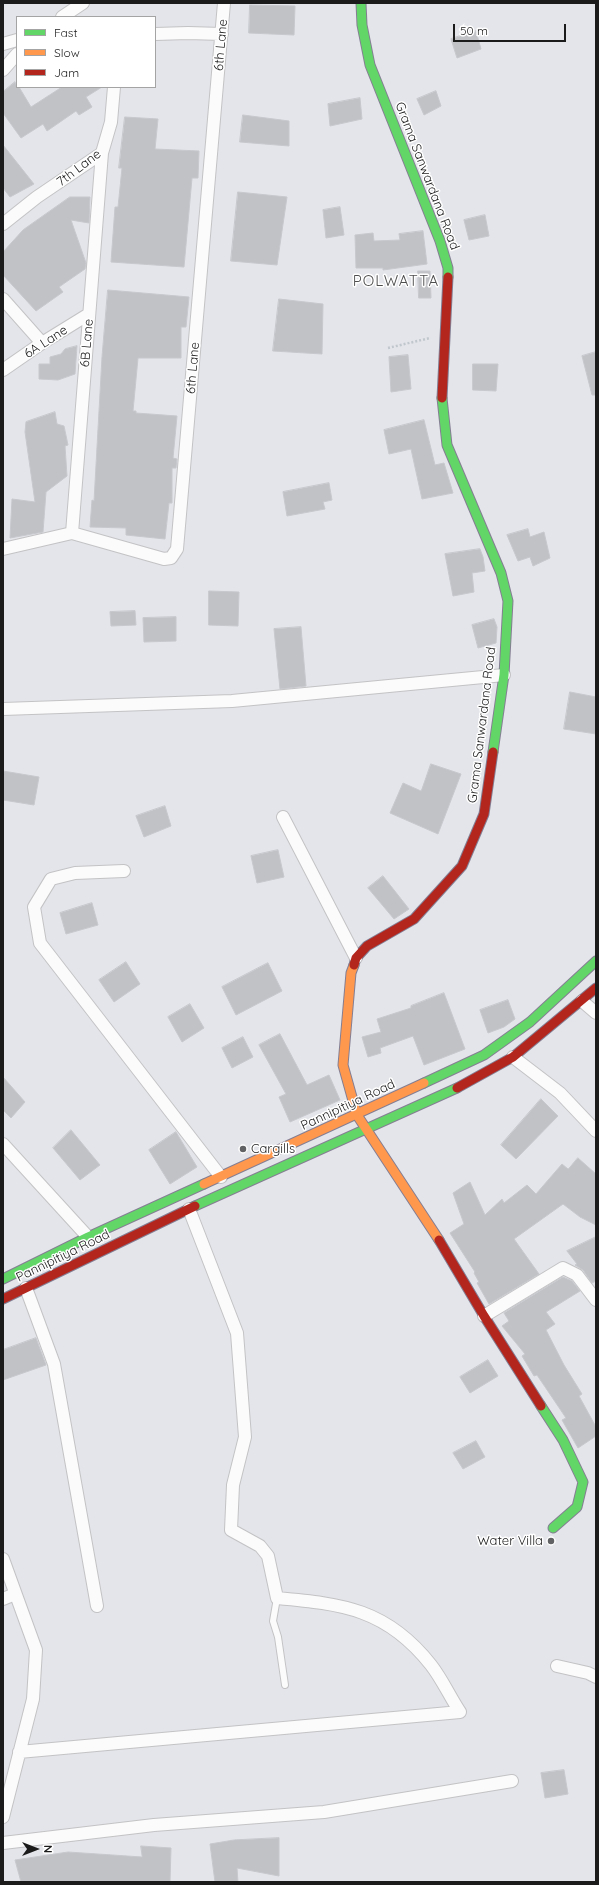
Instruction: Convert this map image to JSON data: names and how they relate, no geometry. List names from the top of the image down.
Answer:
{
  "streets": {
    "street": [
      "6th Lane",
      "7th Lane",
      "Grama Sanwardana Road",
      "6A Lane",
      "6B Lane",
      "Pannipitiya Road"
    ]
  },
  "crossings": [
    ["6th Lane", "6B Lane"],
    ["7th Lane", "6B Lane"],
    ["Grama Sanwardana Road", "Pannipitiya Road"],
    ["6A Lane", "6B Lane"]
  ],
  "districts": ["POLWATTA"],
  "places": ["Cargills", "Water Villa"],
  "legend": ["Fast", "Slow", "Jam"],
  "scale_bar": "50 m",
  "north": "right"
}
